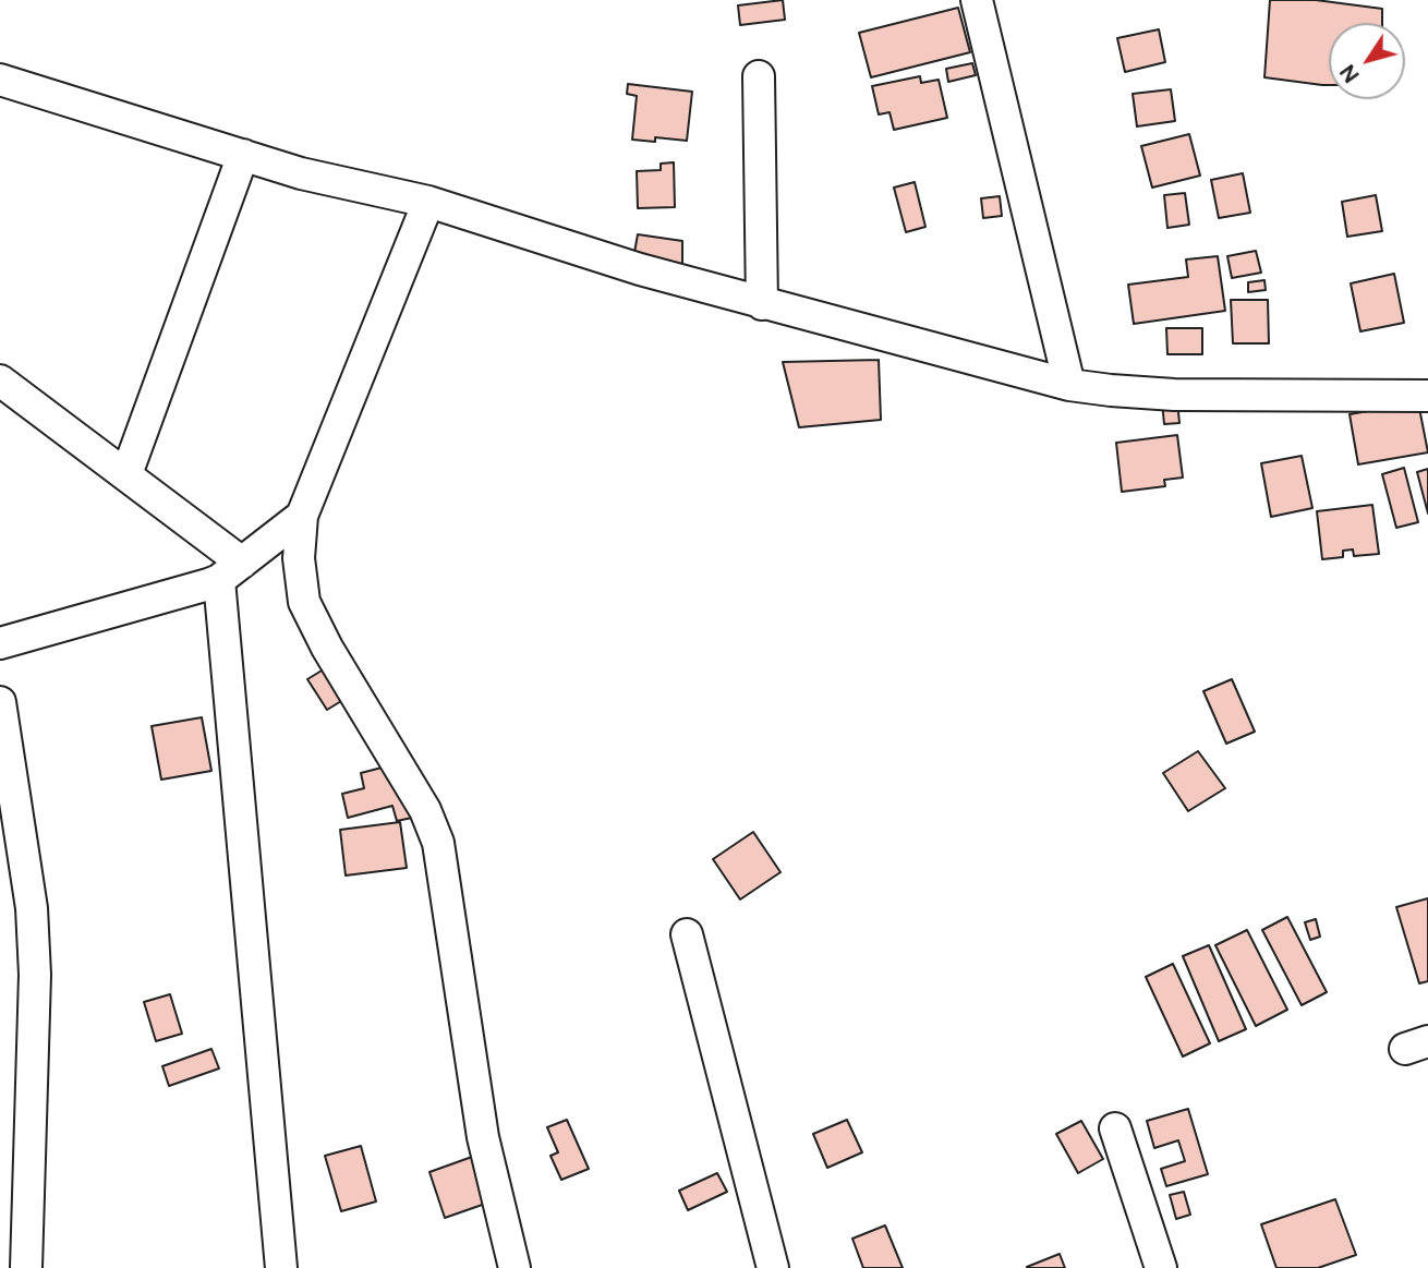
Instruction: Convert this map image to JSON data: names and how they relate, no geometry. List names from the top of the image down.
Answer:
{
  "north": "bottom left"
}
